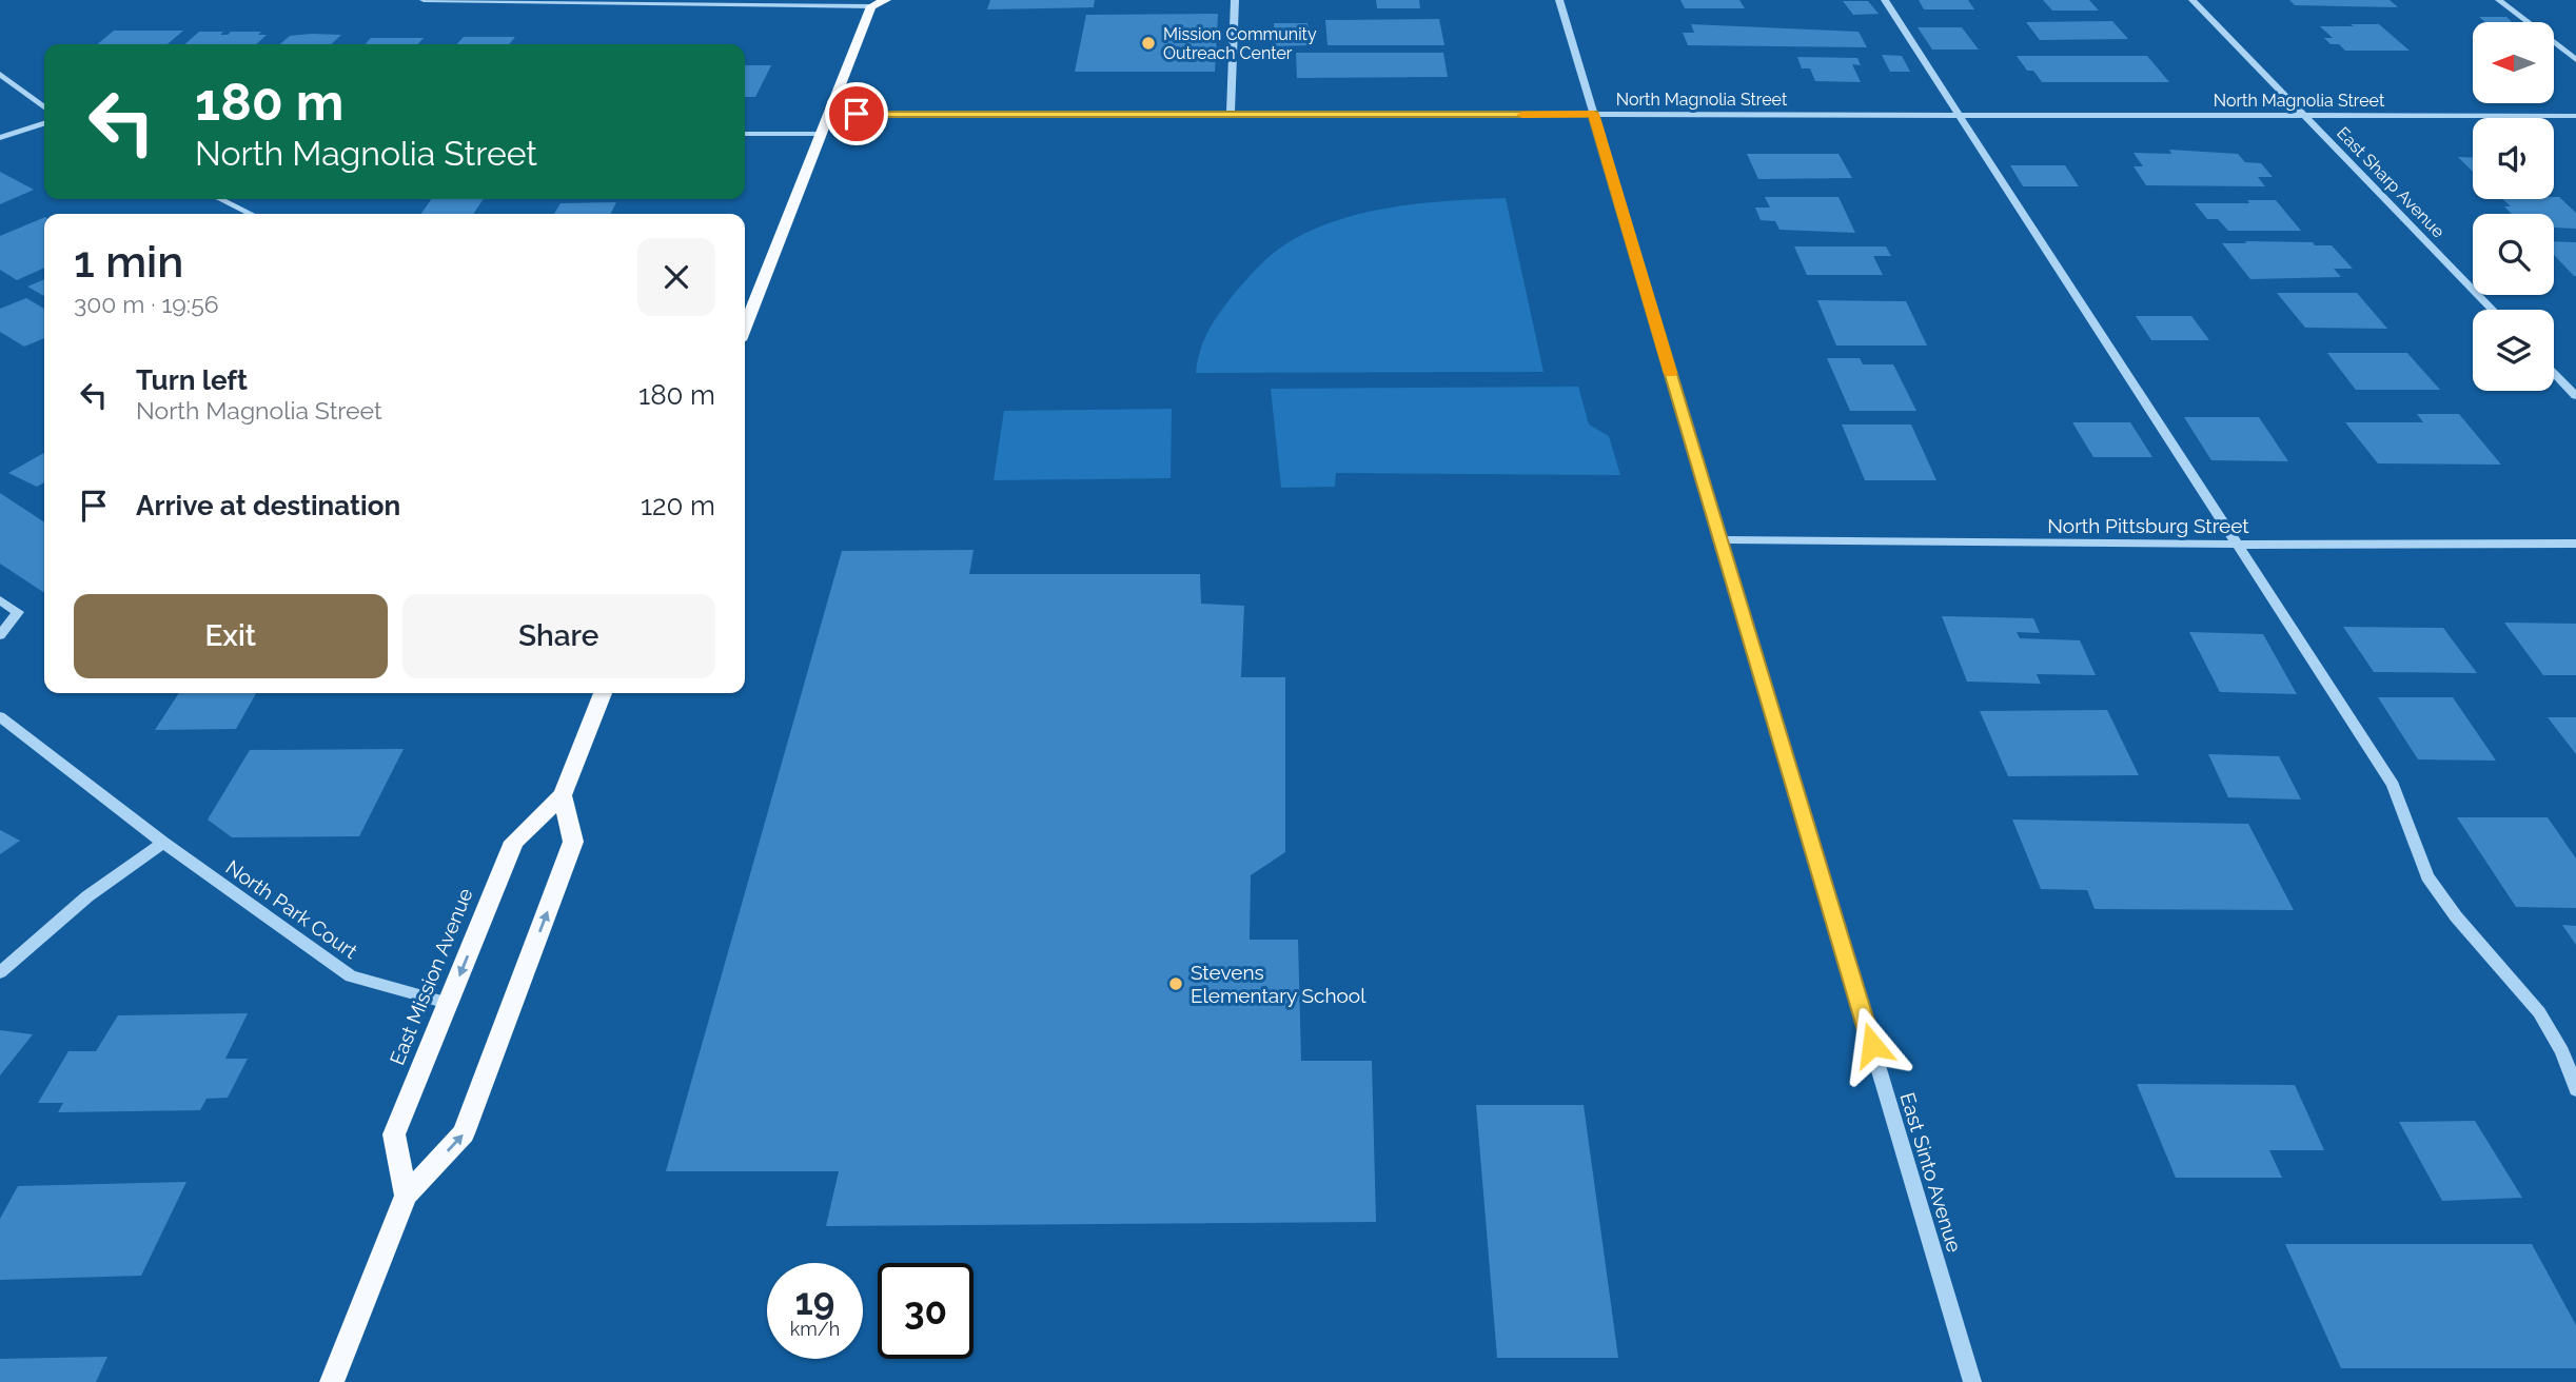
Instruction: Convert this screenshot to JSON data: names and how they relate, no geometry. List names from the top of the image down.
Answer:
{
  "streets": {
    "main road": ["East Mission Avenue"],
    "street": [
      "North Magnolia Street",
      "East Sharp Avenue",
      "North Pittsburg Street",
      "North Park Court",
      "East Sinto Avenue"
    ]
  },
  "crossings": [
    ["North Magnolia Street", "East Sharp Avenue"],
    ["North Magnolia Street", "East Sinto Avenue"],
    ["North Pittsburg Street", "East Sinto Avenue"],
    ["North Park Court", "East Mission Avenue"]
  ],
  "places": ["Mission Community Outreach Center", "Stevens Elementary School"],
  "north": "left",
  "page": {
    "turn": ["180 m", "North Magnolia Street"],
    "heading": ["1 min", "300 m · 19:56"],
    "list": [
      {
        "name": "Turn left",
        "note": "North Magnolia Street",
        "value": "180 m"
      },
      {
        "name": "Arrive at destination",
        "value": "120 m"
      }
    ],
    "buttons": ["Exit", "Share"],
    "speed": "19 km/h",
    "limit": "30"
  }
}
